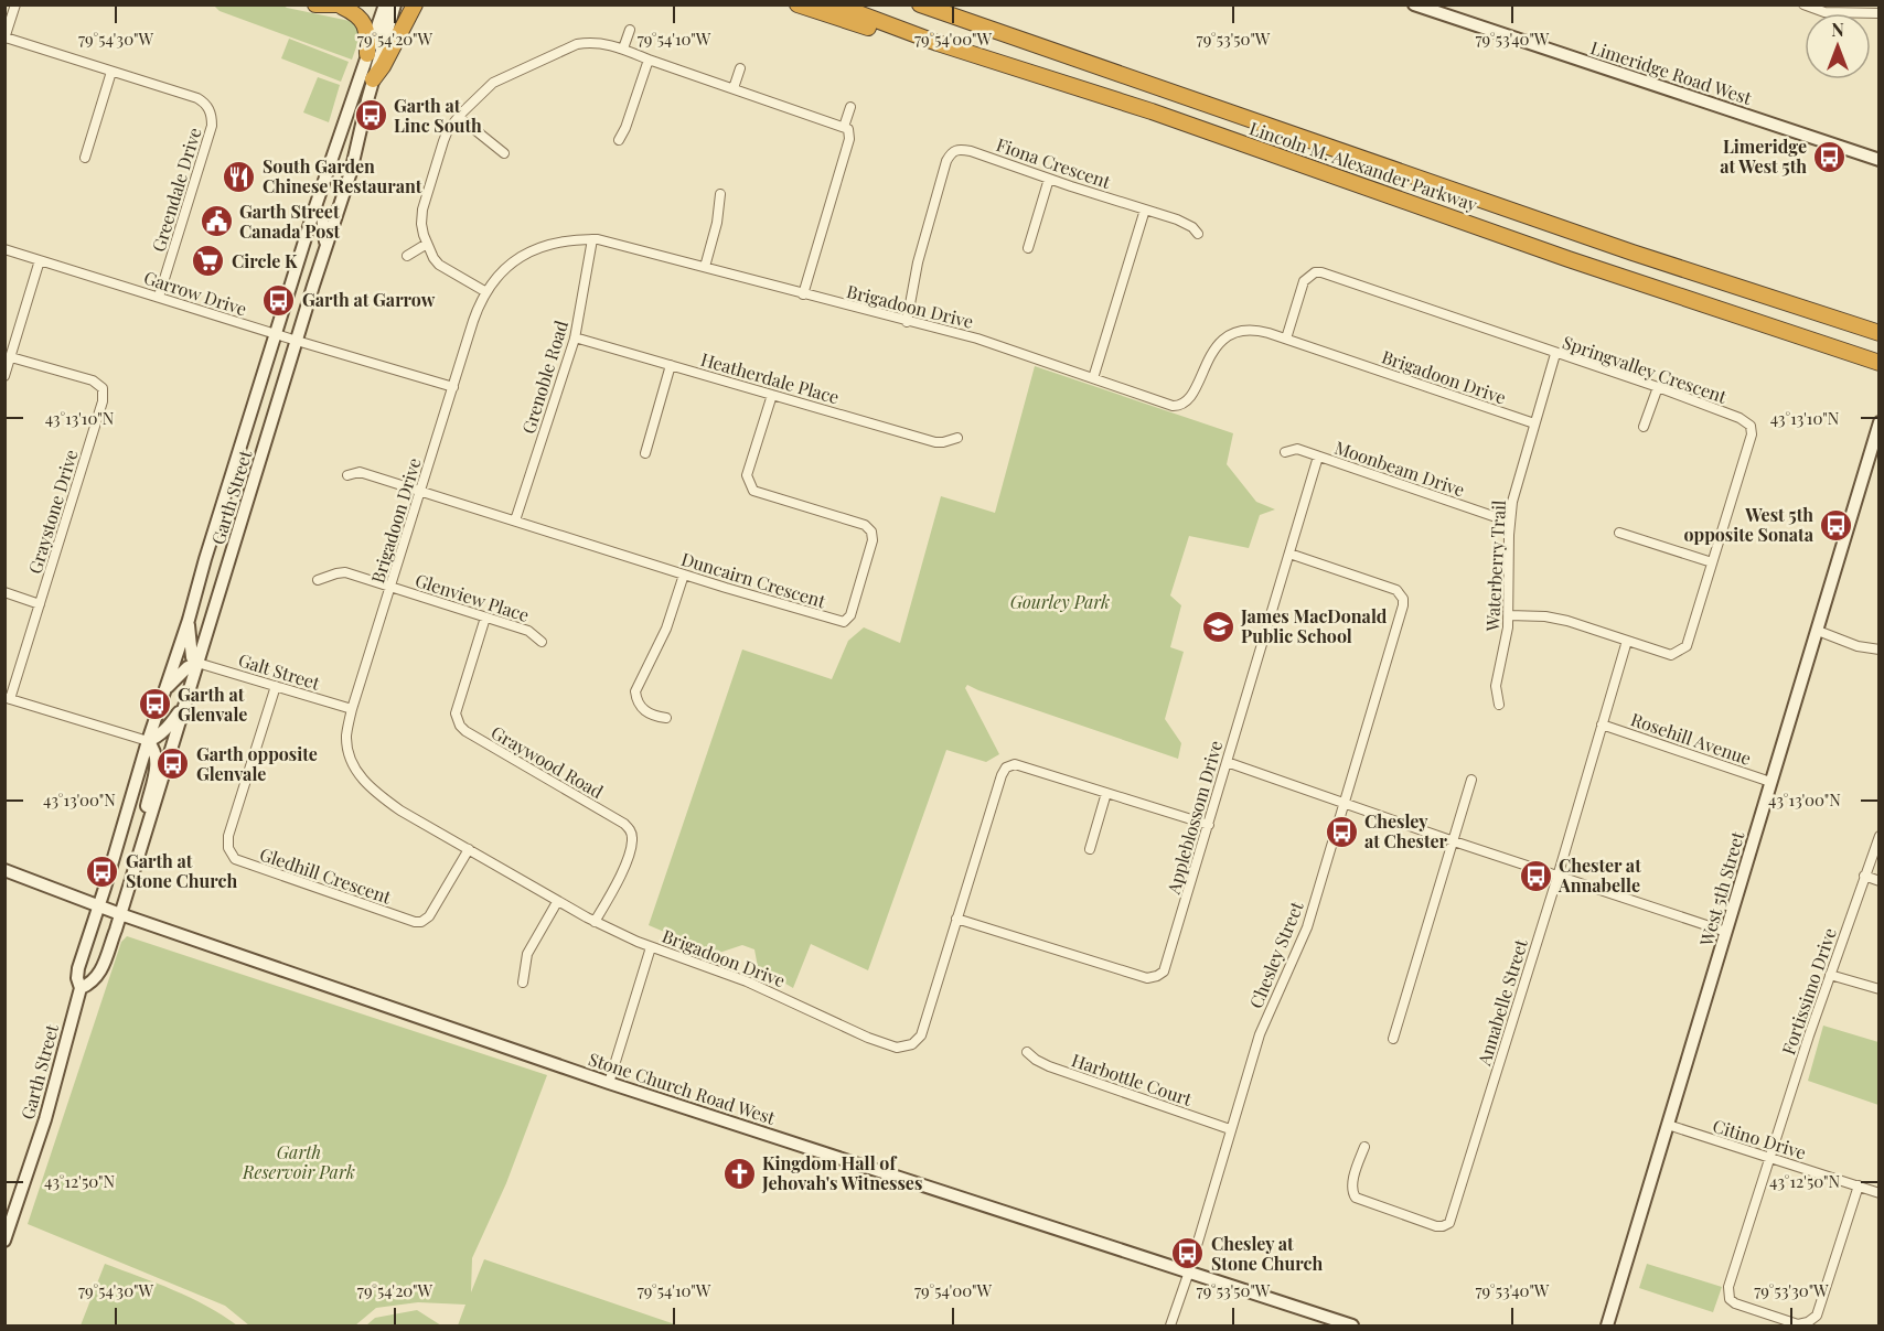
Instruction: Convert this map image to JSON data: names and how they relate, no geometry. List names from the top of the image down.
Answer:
{
  "streets": {
    "highway": ["Lincoln M. Alexander Parkway"],
    "main road": [
      "Limeridge Road West",
      "Garth Street",
      "West 5th Street",
      "Stone Church Road West"
    ],
    "street": [
      "Fiona Crescent",
      "Greendale Drive",
      "Garrow Drive",
      "Brigadoon Drive",
      "Springvalley Crescent",
      "Grenoble Road",
      "Heatherdale Place",
      "Moonbeam Drive",
      "Graystone Drive",
      "Waterberry Trail",
      "Duncairn Crescent",
      "Glenview Place",
      "Galt Street",
      "Rosehill Avenue",
      "Graywood Road",
      "Appleblossom Drive",
      "Gledhill Crescent",
      "Chesley Street",
      "Fortissimo Drive",
      "Annabelle Street",
      "Harbottle Court",
      "Citino Drive"
    ]
  },
  "crossings": [
    ["Fiona Crescent", "Brigadoon Drive"],
    ["Greendale Drive", "Garrow Drive"],
    ["Garrow Drive", "Brigadoon Drive"],
    ["Garrow Drive", "Garth Street"],
    ["Brigadoon Drive", "Springvalley Crescent"],
    ["Brigadoon Drive", "Grenoble Road"],
    ["Brigadoon Drive", "Waterberry Trail"],
    ["Brigadoon Drive", "Duncairn Crescent"],
    ["Brigadoon Drive", "Glenview Place"],
    ["Brigadoon Drive", "Galt Street"],
    ["Brigadoon Drive", "Graywood Road"],
    ["Brigadoon Drive", "Appleblossom Drive"],
    ["Brigadoon Drive", "Gledhill Crescent"],
    ["Springvalley Crescent", "Waterberry Trail"],
    ["Springvalley Crescent", "Annabelle Street"],
    ["Grenoble Road", "Heatherdale Place"],
    ["Grenoble Road", "Duncairn Crescent"],
    ["Heatherdale Place", "Duncairn Crescent"],
    ["Moonbeam Drive", "Waterberry Trail"],
    ["Moonbeam Drive", "Appleblossom Drive"],
    ["Garth Street", "Galt Street"],
    ["Garth Street", "Stone Church Road West"],
    ["Glenview Place", "Graywood Road"],
    ["Galt Street", "Gledhill Crescent"],
    ["Rosehill Avenue", "West 5th Street"],
    ["Rosehill Avenue", "Annabelle Street"],
    ["Appleblossom Drive", "Chesley Street"],
    ["West 5th Street", "Citino Drive"],
    ["Chesley Street", "Harbottle Court"],
    ["Chesley Street", "Stone Church Road West"],
    ["Fortissimo Drive", "Citino Drive"]
  ],
  "parks": ["Gourley Park", "Garth Reservoir Park"],
  "places": {
    "bus stop": [
      "Garth at Linc South",
      "Limeridge at West 5th",
      "Garth at Garrow",
      "West 5th opposite Sonata",
      "Garth at Glenvale",
      "Garth opposite Glenvale",
      "Chesley at Chester",
      "Garth at Stone Church",
      "Chester at Annabelle",
      "Chesley at Stone Church"
    ],
    "restaurant": ["South Garden Chinese Restaurant"],
    "public building": ["Garth Street Canada Post"],
    "supermarket": ["Circle K"],
    "school or university": ["James MacDonald Public School"],
    "church": ["Kingdom Hall of Jehovah's Witnesses"]
  },
  "north": "top",
  "coordinates": [
    "79°54'30\"W",
    "79°54'20\"W",
    "79°54'10\"W",
    "79°54'00\"W",
    "79°53'50\"W",
    "79°53'40\"W",
    "43°13'10\"N",
    "43°13'00\"N",
    "43°12'50\"N",
    "79°53'30\"W"
  ]
}
